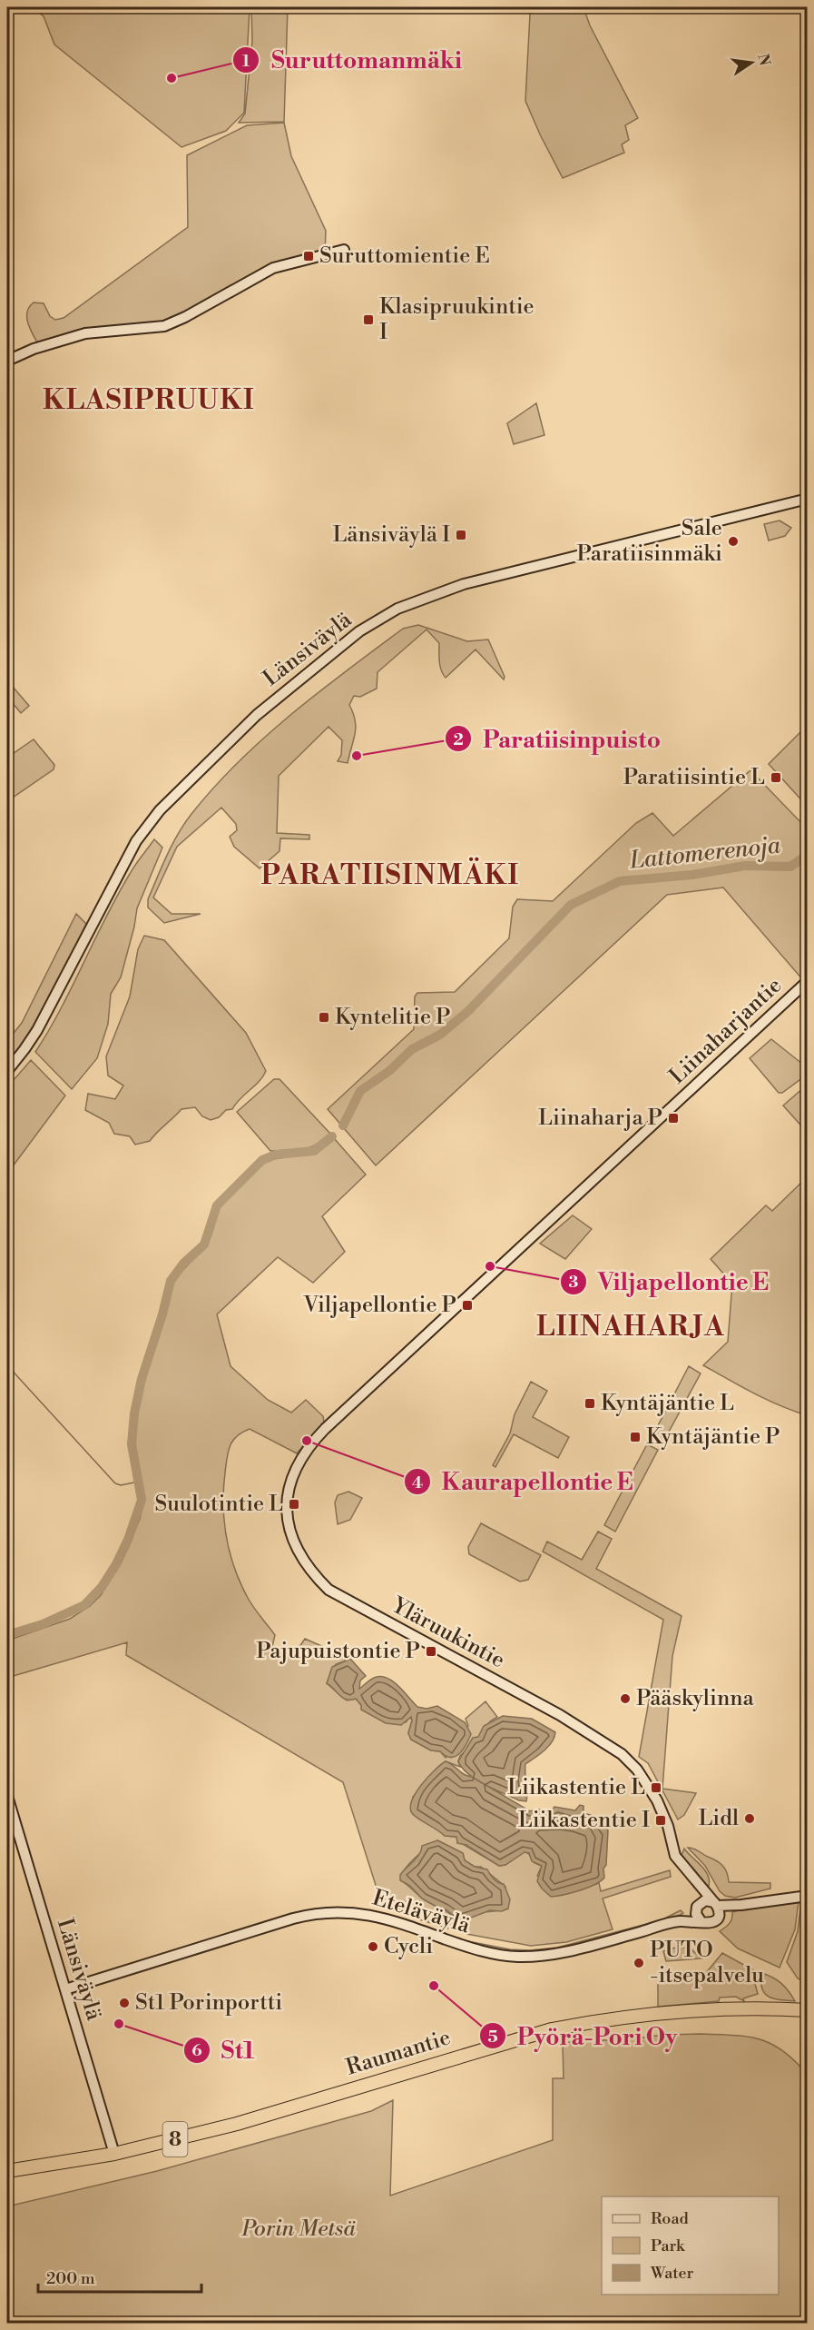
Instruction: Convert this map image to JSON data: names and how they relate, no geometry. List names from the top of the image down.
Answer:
{
  "streets": {
    "highway": ["Raumantie", "8"],
    "main road": [
      "Länsiväylä",
      "Liinaharjantie",
      "Yläruukintie",
      "Eteläväylä"
    ]
  },
  "crossings": [
    ["Länsiväylä", "Eteläväylä"],
    ["Länsiväylä", "Raumantie"],
    ["Liinaharjantie", "Yläruukintie"],
    ["Yläruukintie", "Eteläväylä"]
  ],
  "districts": ["KLASIPRUUKI", "PARATIISINMÄKI", "LIINAHARJA"],
  "water": ["Lattomerenoja"],
  "parks": ["Porin Metsä"],
  "places": {
    "other": [
      "Suruttomanmäki",
      "Sale Paratiisinmäki",
      "Paratiisinpuisto",
      "Viljapellontie E",
      "Kaurapellontie E",
      "Pääskylinna",
      "Lidl",
      "Cycli",
      "PUTO -itsepalvelu",
      "Pyörä-Pori Oy",
      "St1 Porinportti",
      "St1"
    ],
    "transit": [
      "Suruttomientie E",
      "Klasipruukintie I",
      "Länsiväylä I",
      "Paratiisintie L",
      "Kyntelitie P",
      "Liinaharja P",
      "Viljapellontie P",
      "Kyntäjäntie L",
      "Kyntäjäntie P",
      "Suulotintie L",
      "Pajupuistontie P",
      "Liikastentie L",
      "Liikastentie I"
    ]
  },
  "legend": ["Road", "Park", "Water"],
  "scale_bar": "200 m",
  "north": "right"
}
